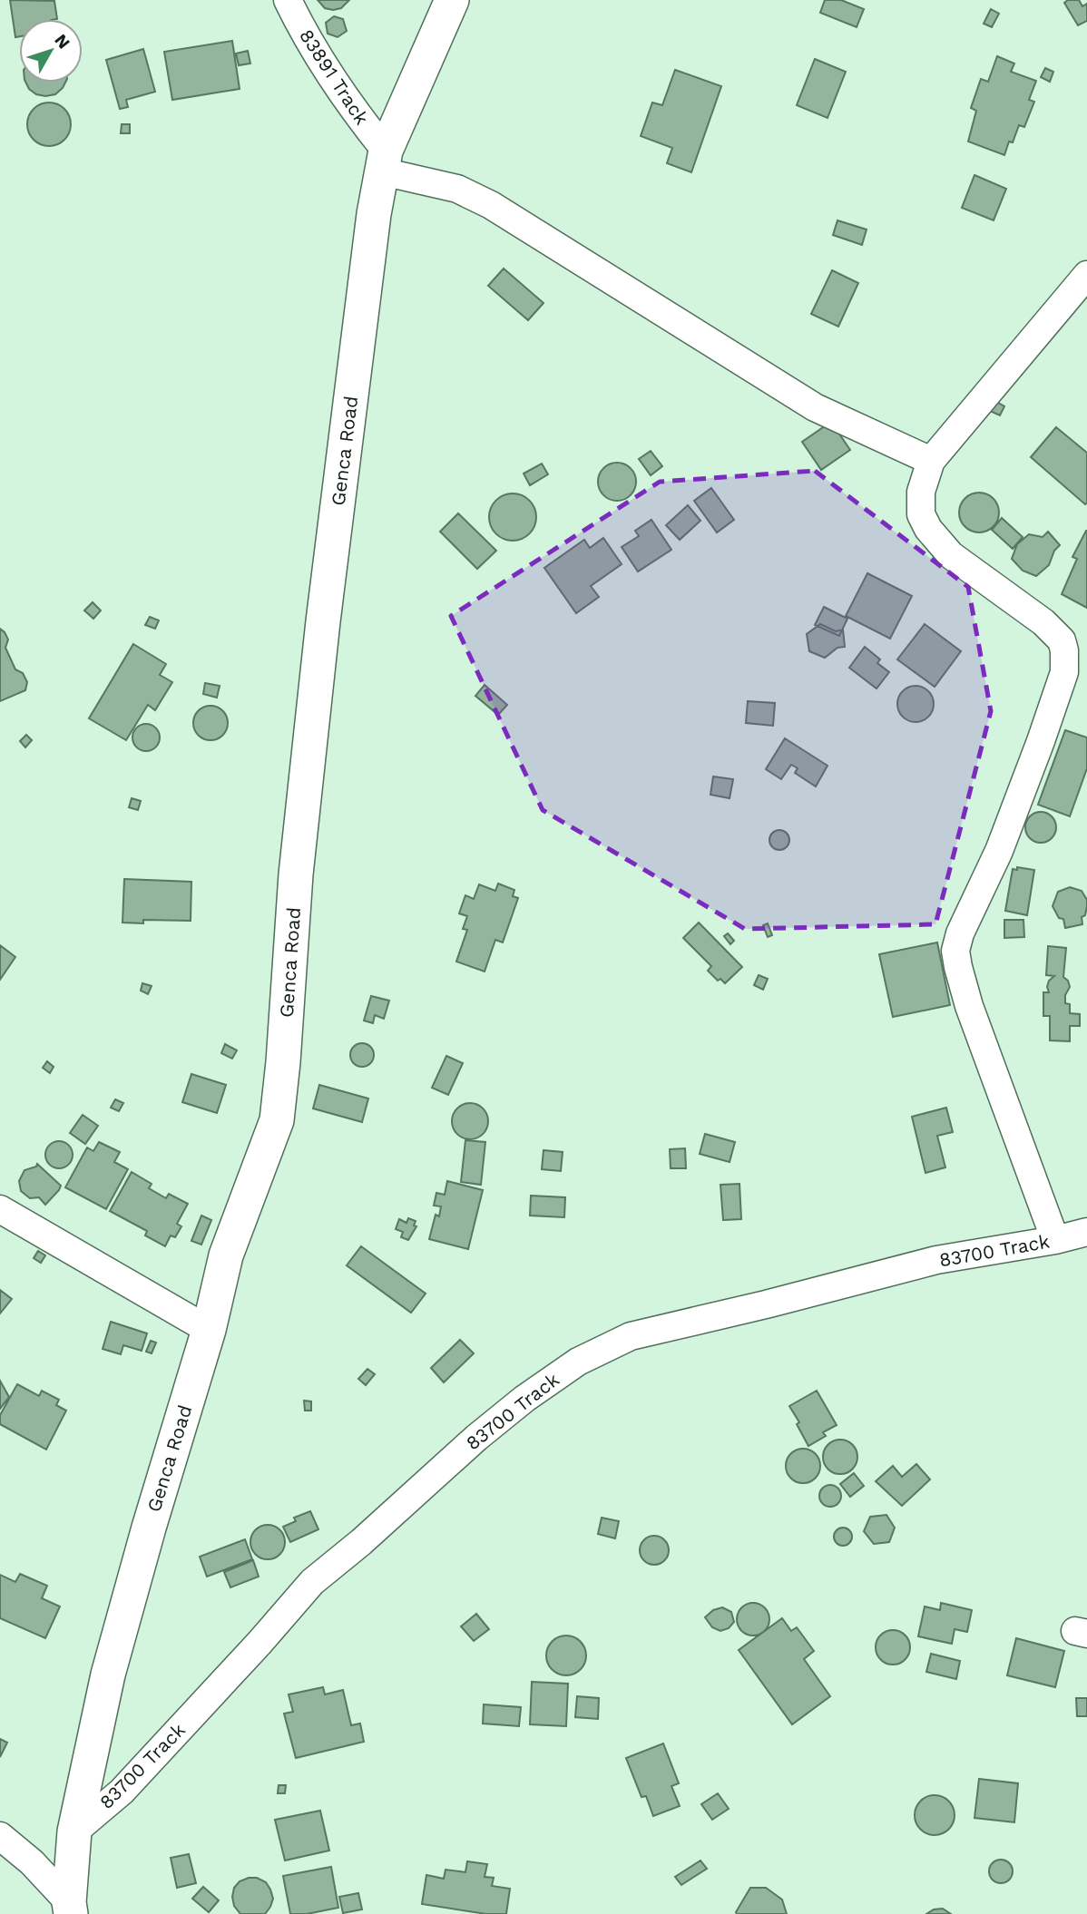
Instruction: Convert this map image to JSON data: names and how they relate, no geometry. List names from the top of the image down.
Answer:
{
  "streets": {
    "street": ["83891 Track", "Genca Road", "83700 Track"]
  },
  "crossings": [
    ["83891 Track", "Genca Road"],
    ["Genca Road", "83700 Track"]
  ],
  "north": "top right"
}
